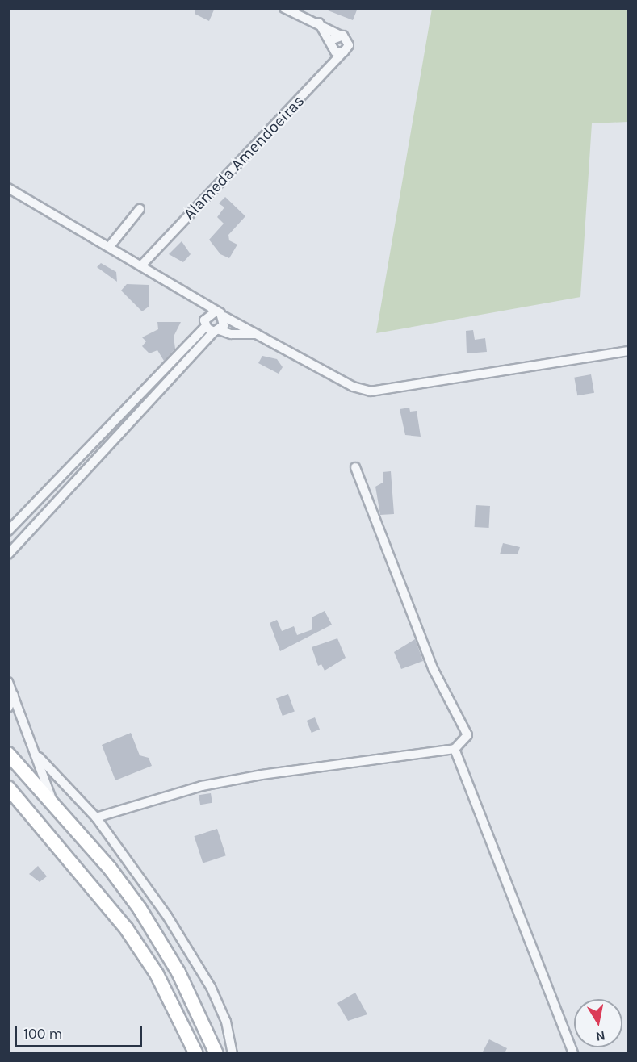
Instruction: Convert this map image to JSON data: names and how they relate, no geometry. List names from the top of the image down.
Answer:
{
  "streets": {
    "street": ["Alameda Amendoeiras"]
  },
  "scale_bar": "100 m",
  "north": "bottom"
}
